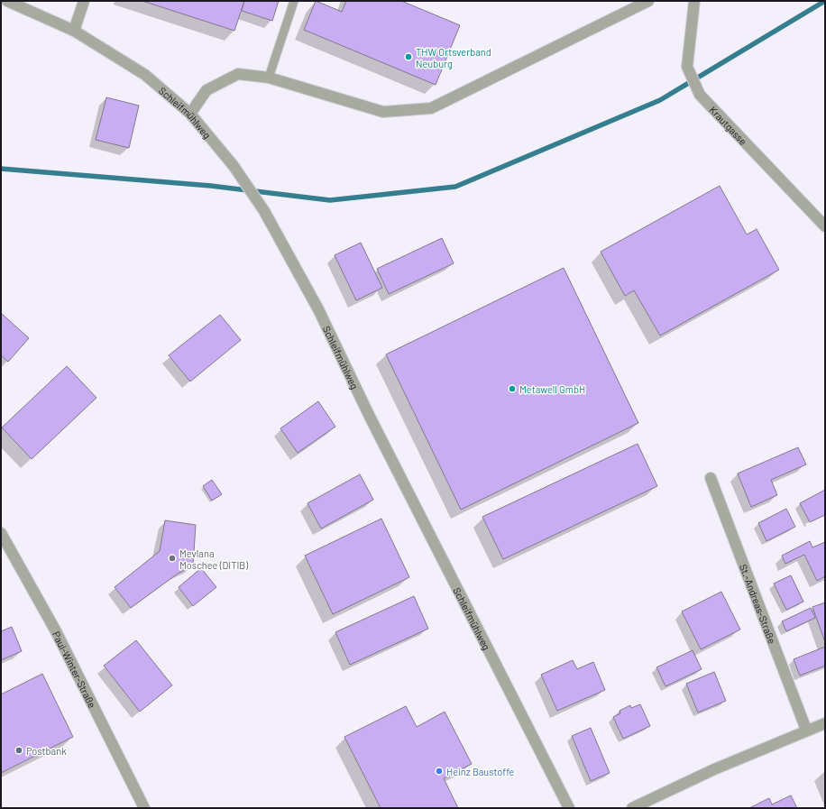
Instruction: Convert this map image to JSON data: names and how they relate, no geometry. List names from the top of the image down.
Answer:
{
  "streets": {
    "street": [
      "Schleifmühlweg",
      "Krautgasse",
      "St.-Andreas-Straße",
      "Paul-Winter-Straße"
    ]
  },
  "places": [
    "THW Ortsverband Neuburg",
    "Metawell GmbH",
    "Mevlana Moschee (DITIB)",
    "Postbank",
    "Heinz Baustoffe"
  ]
}
